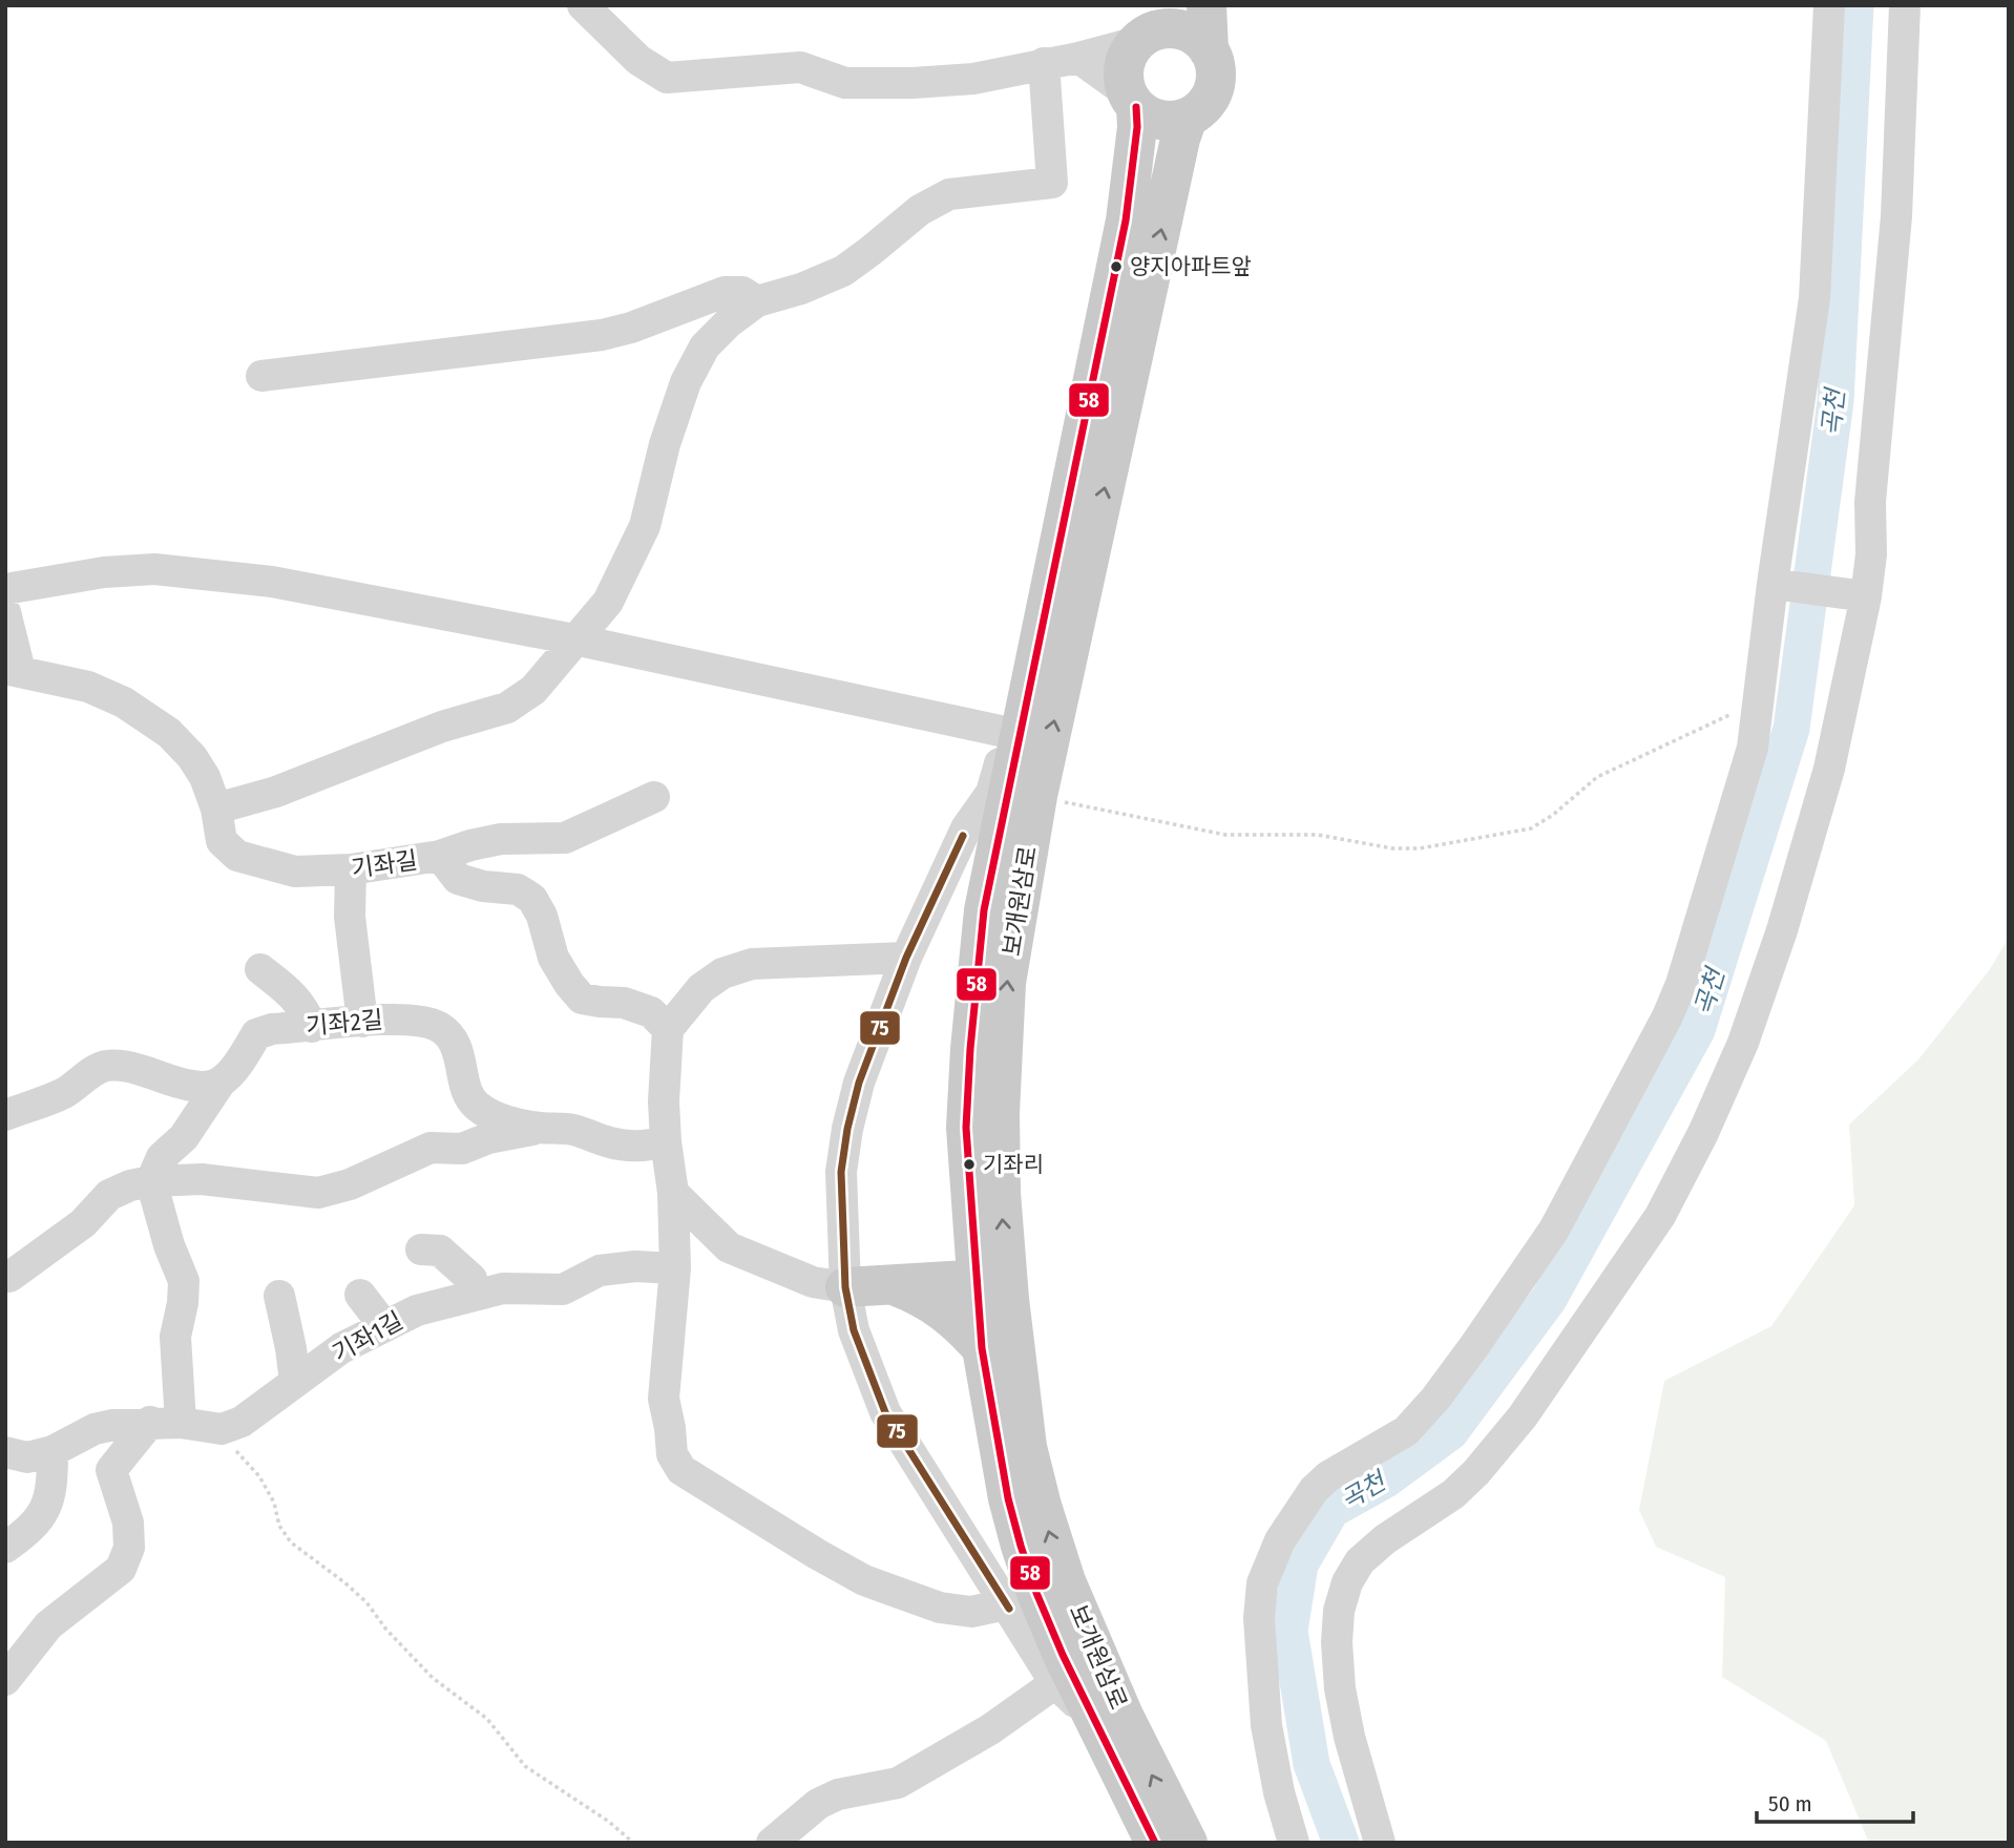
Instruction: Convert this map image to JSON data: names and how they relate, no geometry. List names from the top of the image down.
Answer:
{
  "streets": {
    "main road": ["보개원삼로"],
    "street": ["기좌길", "기좌2길", "기좌1길"]
  },
  "water": ["곡천"],
  "places": ["양지아파트앞", "기좌리"],
  "lines": ["transit line 58", "transit line 75"],
  "scale_bar": "50 m"
}
